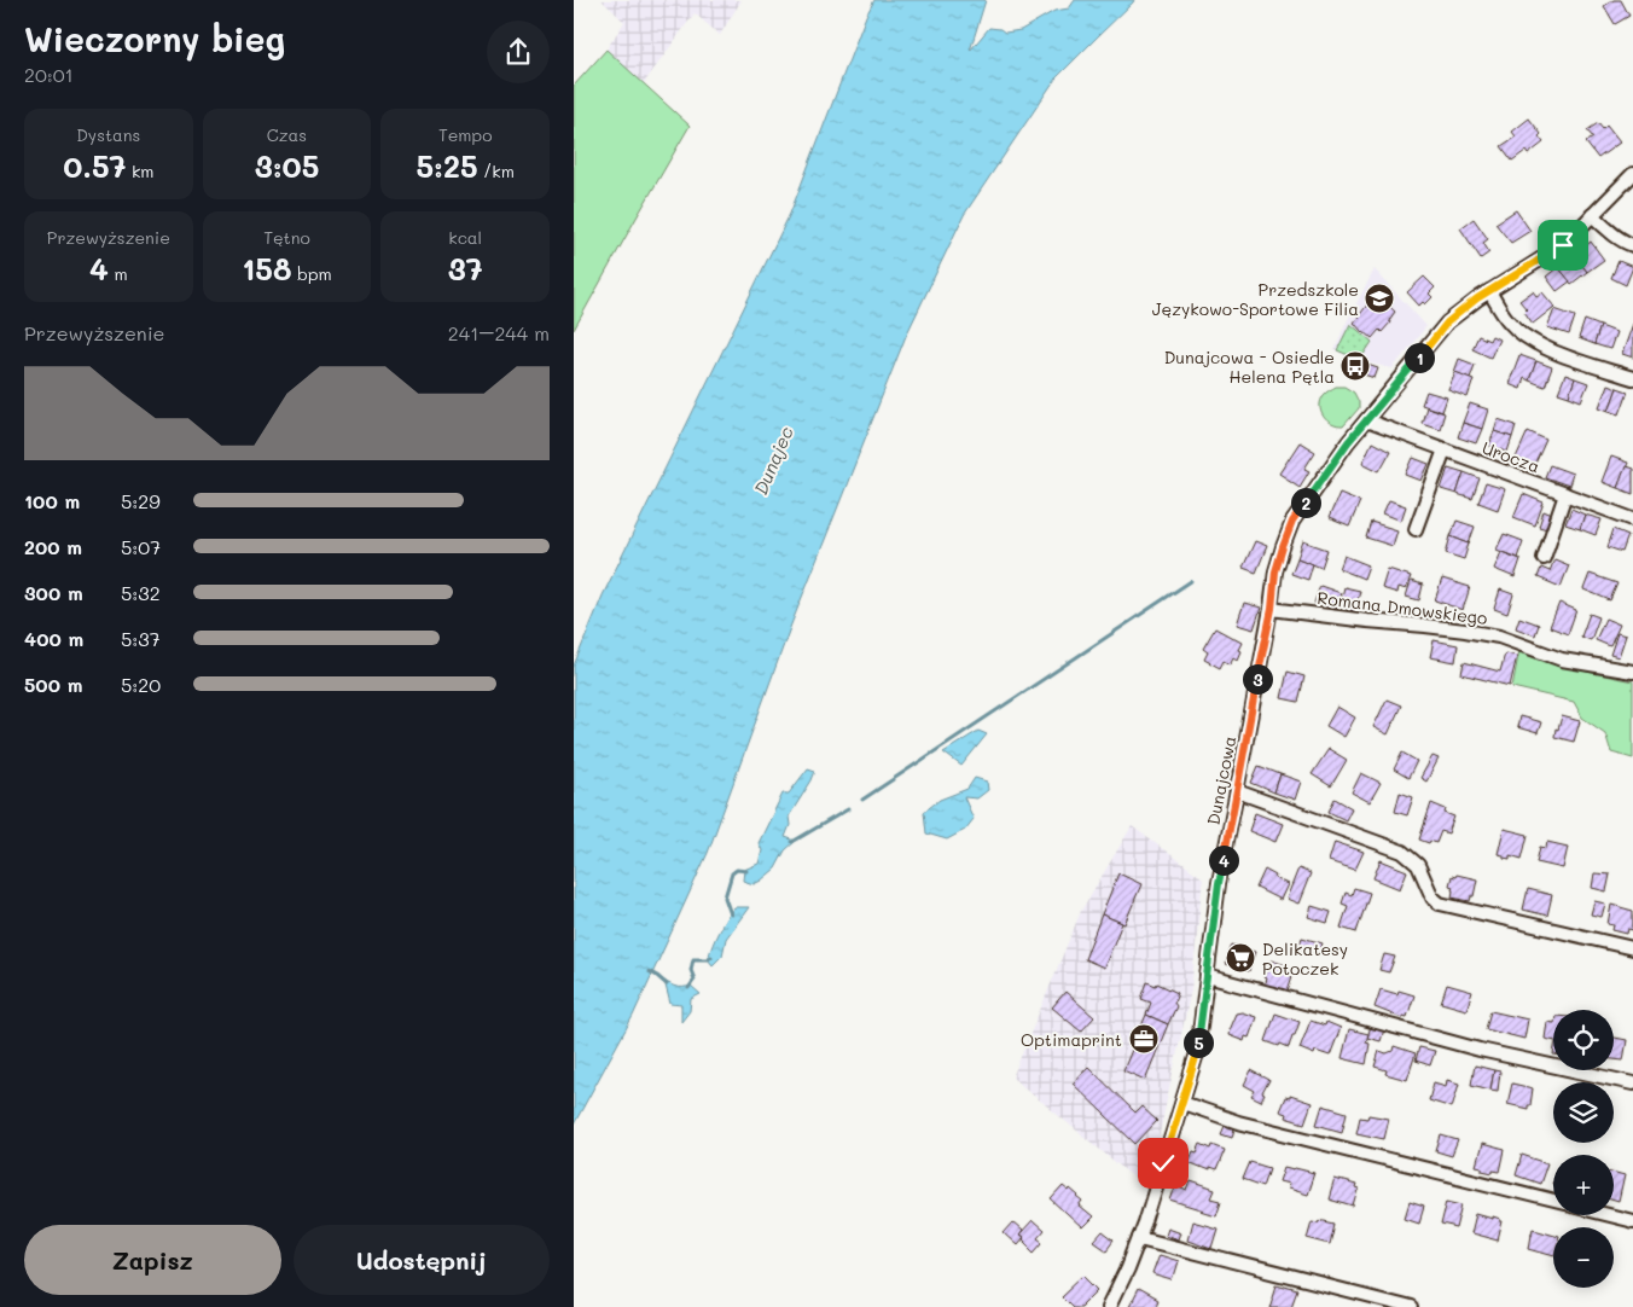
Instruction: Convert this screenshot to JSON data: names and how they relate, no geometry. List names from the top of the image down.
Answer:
{
  "streets": {
    "street": ["Urocza", "Romana Dmowskiego", "Dunajcowa"]
  },
  "crossings": [
    ["Urocza", "Dunajcowa"],
    ["Romana Dmowskiego", "Dunajcowa"]
  ],
  "water": ["Dunajec"],
  "places": {
    "school or university": ["Przedszkole Językowo-Sportowe Filia"],
    "bus stop": ["Dunajcowa - Osiedle Helena Pętla"],
    "supermarket": ["Delikatesy Potoczek"],
    "office": ["Optimaprint"]
  },
  "page": {
    "heading": ["Wieczorny bieg", "20:01"],
    "stats": [
      ["Dystans", "0.57 km"],
      ["Czas", "3:05"],
      ["Tempo", "5:25 /km"],
      ["Przewyższenie", "4 m"],
      ["Tętno", "158 bpm"],
      ["kcal", "37"]
    ],
    "chart": ["Przewyższenie", "241–244 m"],
    "pins": [
      "1",
      "2",
      "3",
      "4",
      "5"
    ],
    "list": [
      {
        "name": "100 m",
        "note": "5:29"
      },
      {
        "name": "200 m",
        "note": "5:07"
      },
      {
        "name": "300 m",
        "note": "5:32"
      },
      {
        "name": "400 m",
        "note": "5:37"
      },
      {
        "name": "500 m",
        "note": "5:20"
      }
    ],
    "map_buttons": ["+", "−"],
    "buttons": ["Zapisz", "Udostępnij"]
  }
}
